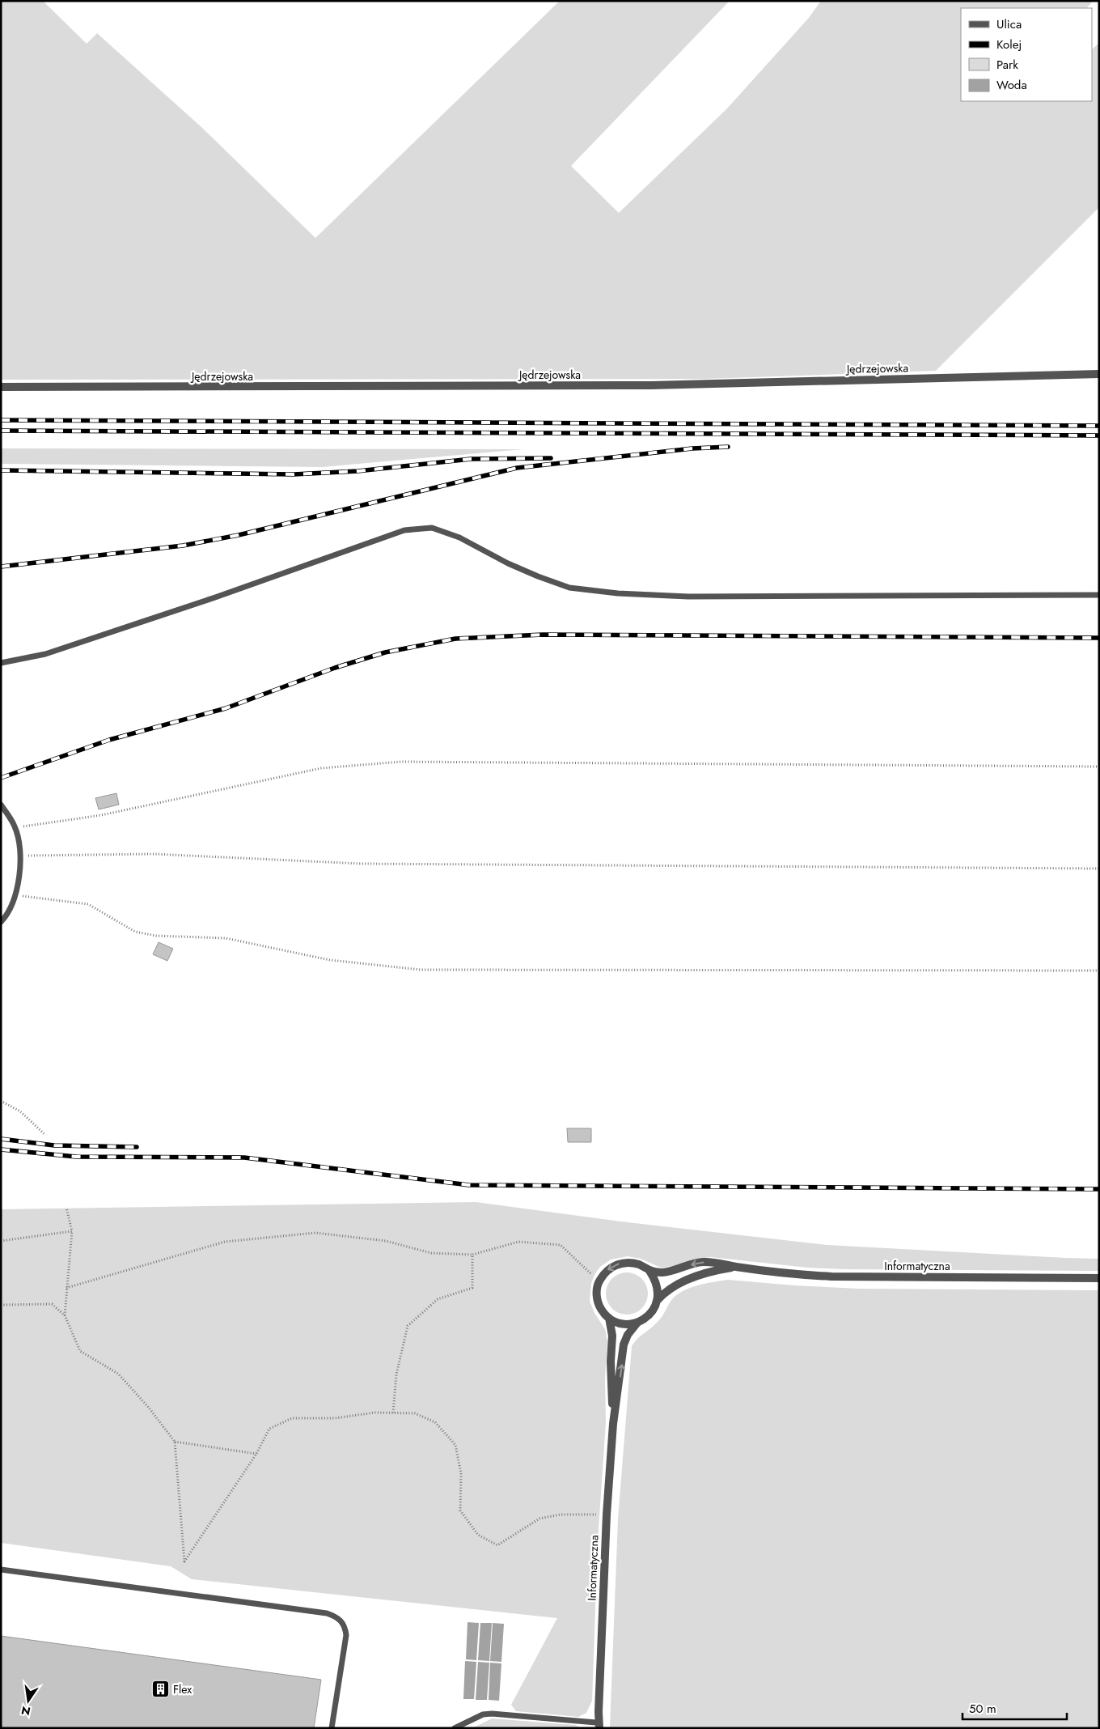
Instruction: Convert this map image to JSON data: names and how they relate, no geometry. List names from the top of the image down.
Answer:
{
  "streets": {
    "street": ["Jędrzejowska", "Informatyczna"]
  },
  "places": {
    "building": ["Flex"]
  },
  "legend": [
    "Ulica",
    "Kolej",
    "Park",
    "Woda"
  ],
  "scale_bar": "50 m",
  "north": "bottom"
}
